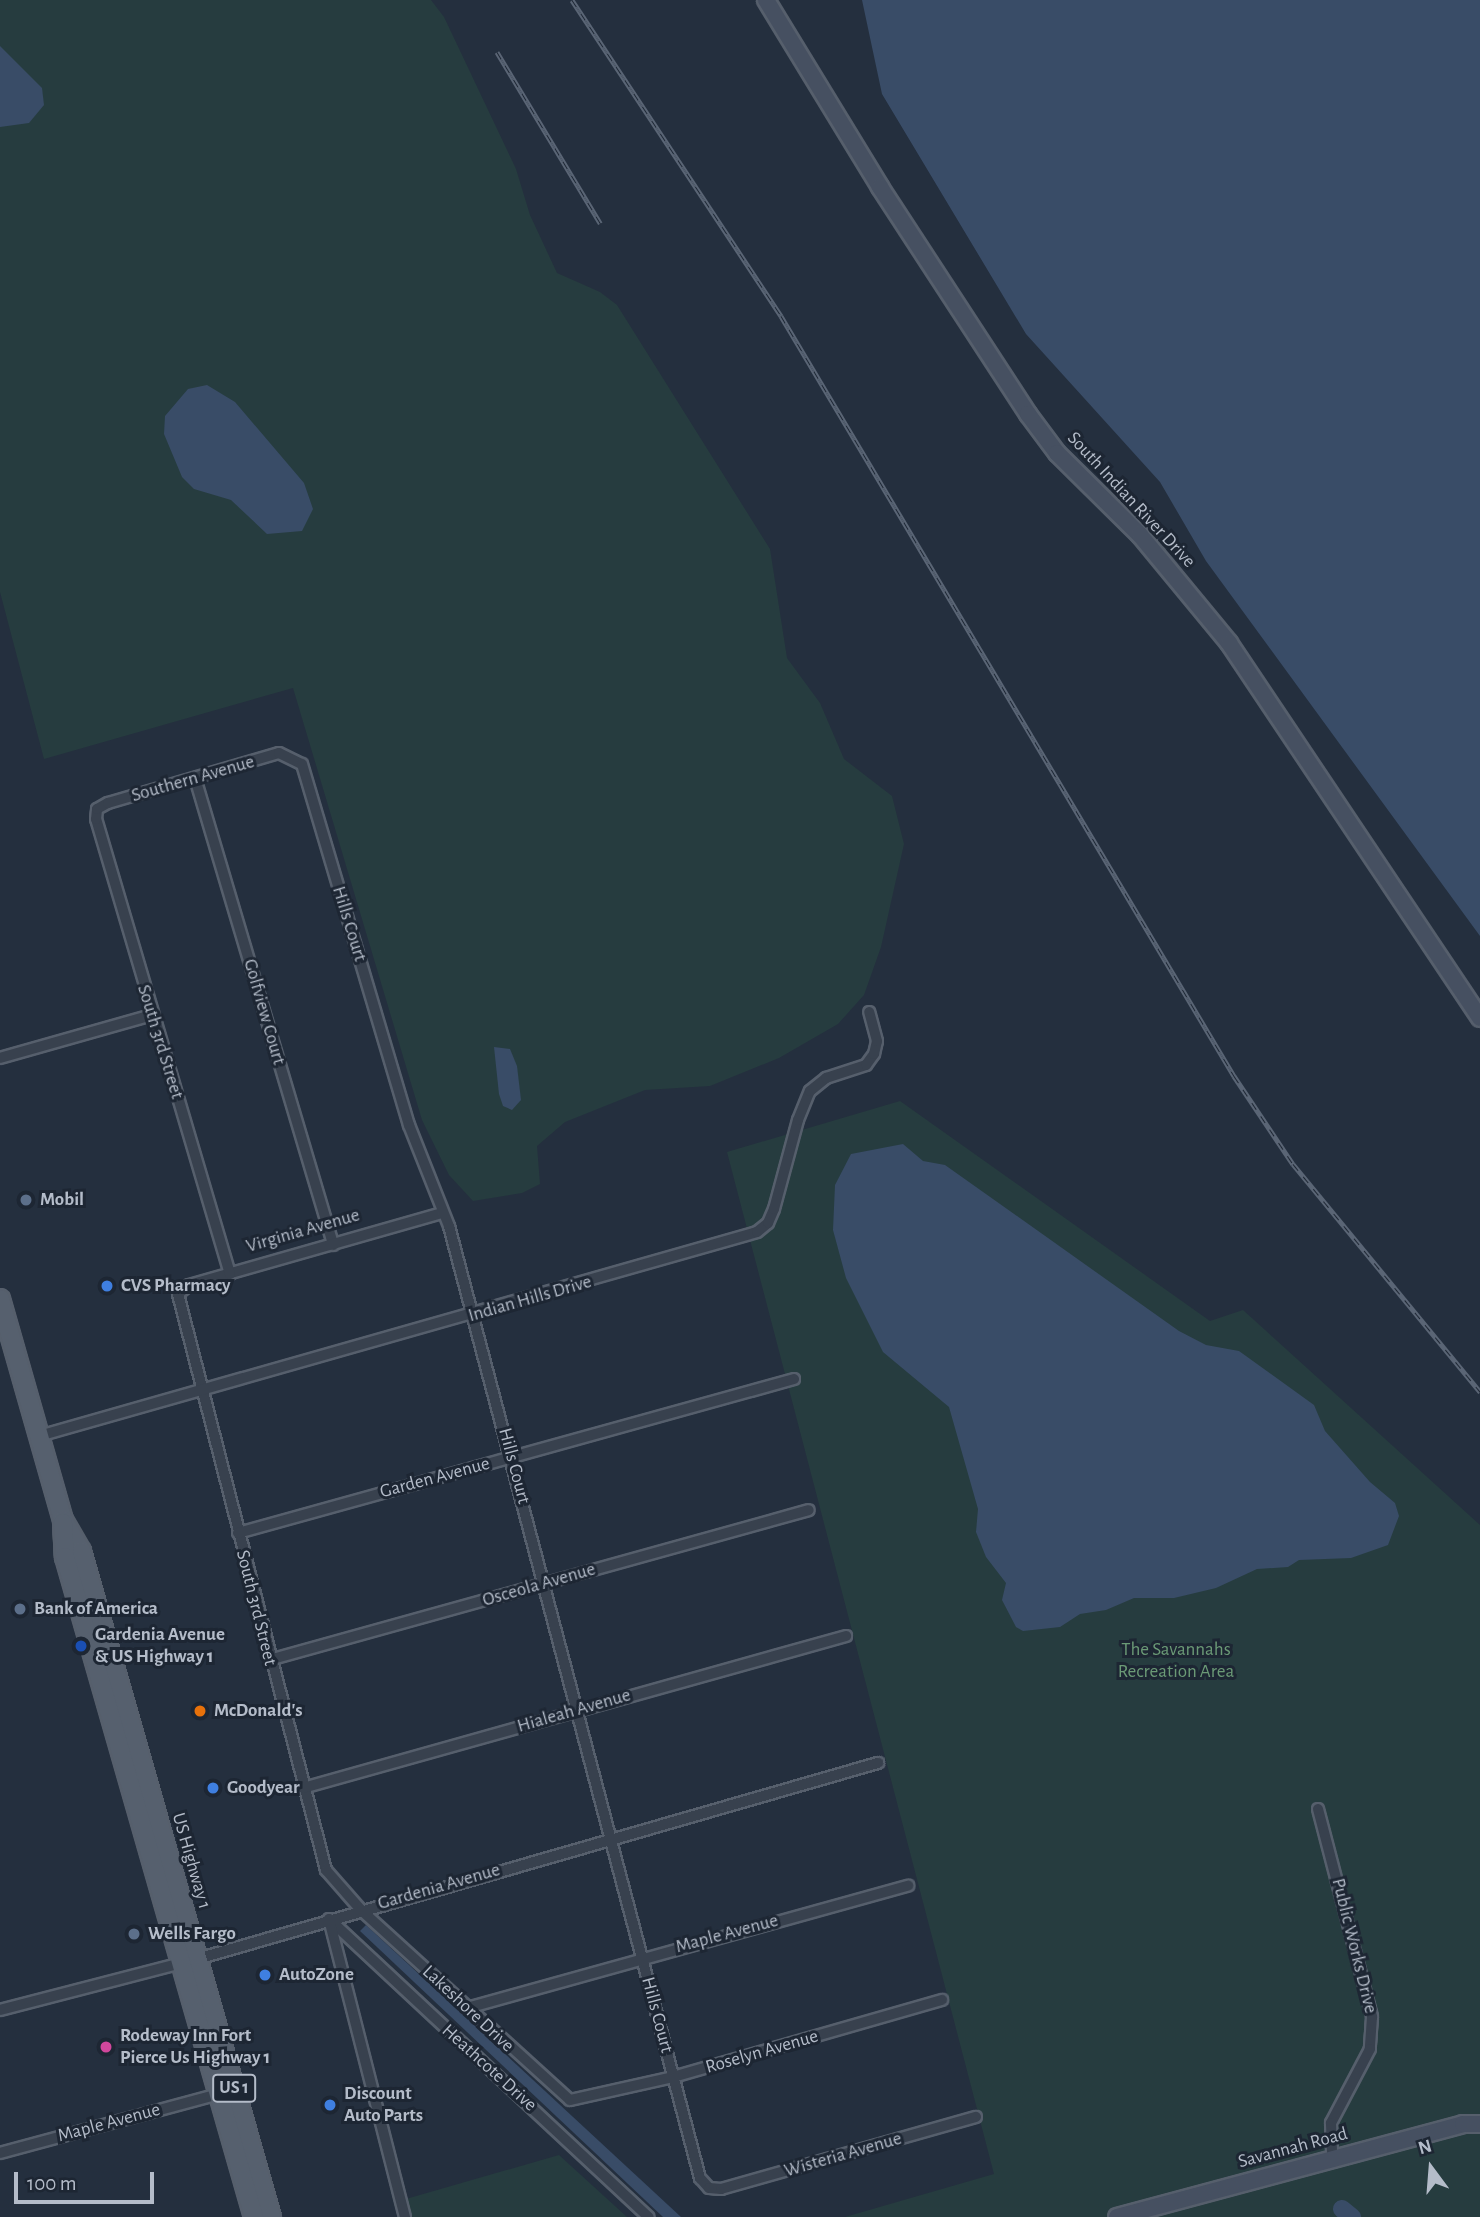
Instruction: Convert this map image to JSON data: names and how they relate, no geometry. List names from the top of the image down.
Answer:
{
  "streets": {
    "main road": [
      "South Indian River Drive",
      "US Highway 1",
      "US 1",
      "Savannah Road"
    ],
    "street": [
      "Southern Avenue",
      "Hills Court",
      "Golfview Court",
      "South 3rd Street",
      "Virginia Avenue",
      "Indian Hills Drive",
      "Garden Avenue",
      "Osceola Avenue",
      "Hialeah Avenue",
      "Gardenia Avenue",
      "Maple Avenue",
      "Public Works Drive",
      "Lakeshore Drive",
      "Roselyn Avenue",
      "Heathcote Drive",
      "Wisteria Avenue"
    ]
  },
  "crossings": [
    ["Southern Avenue", "Hills Court"],
    ["Southern Avenue", "Golfview Court"],
    ["Southern Avenue", "South 3rd Street"],
    ["Hills Court", "Virginia Avenue"],
    ["Hills Court", "Indian Hills Drive"],
    ["Hills Court", "Garden Avenue"],
    ["Hills Court", "Osceola Avenue"],
    ["Hills Court", "Hialeah Avenue"],
    ["Hills Court", "Gardenia Avenue"],
    ["Hills Court", "Maple Avenue"],
    ["Hills Court", "Roselyn Avenue"],
    ["Hills Court", "Wisteria Avenue"],
    ["Golfview Court", "Virginia Avenue"],
    ["South 3rd Street", "Virginia Avenue"],
    ["South 3rd Street", "Indian Hills Drive"],
    ["South 3rd Street", "Garden Avenue"],
    ["South 3rd Street", "Osceola Avenue"],
    ["South 3rd Street", "Hialeah Avenue"],
    ["South 3rd Street", "Gardenia Avenue"],
    ["South 3rd Street", "Lakeshore Drive"],
    ["Indian Hills Drive", "US Highway 1"],
    ["US Highway 1", "Gardenia Avenue"],
    ["US Highway 1", "Maple Avenue"],
    ["Gardenia Avenue", "Lakeshore Drive"],
    ["Gardenia Avenue", "Heathcote Drive"],
    ["Maple Avenue", "Lakeshore Drive"],
    ["Public Works Drive", "Savannah Road"],
    ["Lakeshore Drive", "Roselyn Avenue"]
  ],
  "parks": ["The Savannahs Recreation Area"],
  "places": [
    "Mobil",
    "CVS Pharmacy",
    "Bank of America",
    "Gardenia Avenue & US Highway 1",
    "McDonald's",
    "Goodyear",
    "Wells Fargo",
    "AutoZone",
    "Rodeway Inn Fort Pierce Us Highway 1",
    "Discount Auto Parts"
  ],
  "scale_bar": "100 m",
  "north": "top"
}
